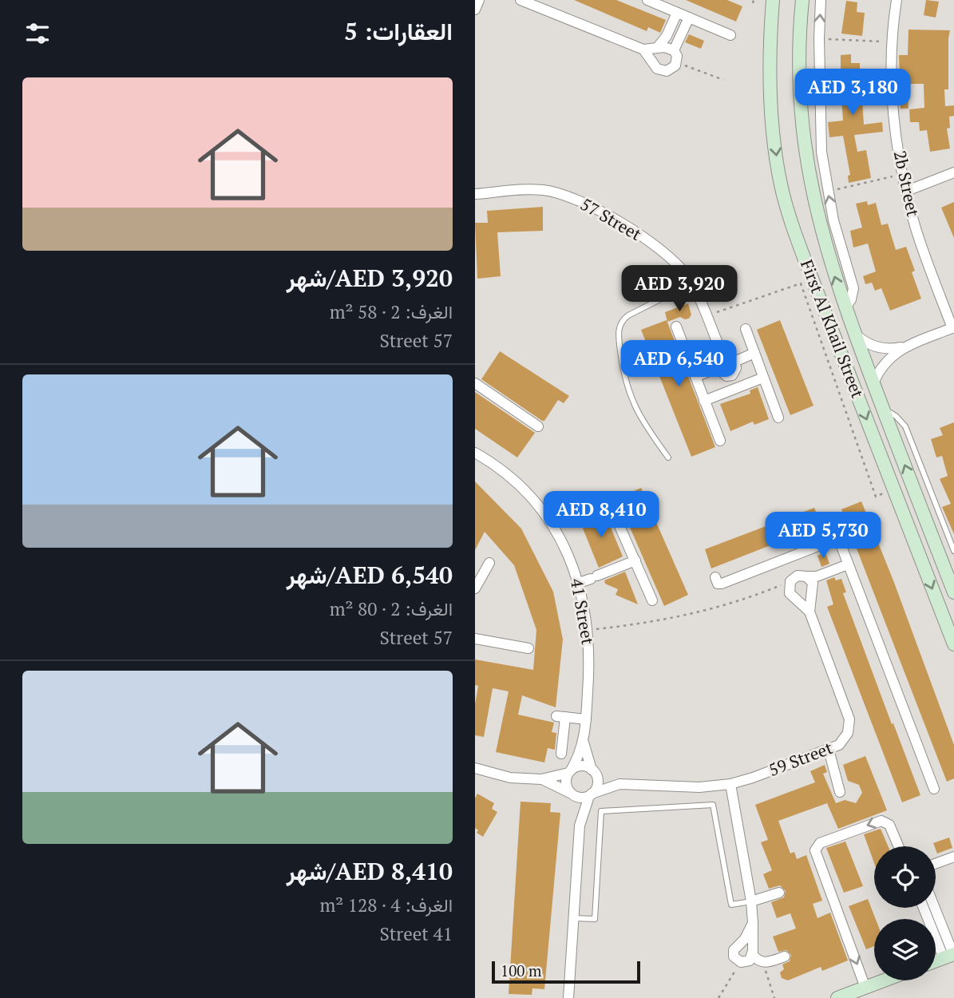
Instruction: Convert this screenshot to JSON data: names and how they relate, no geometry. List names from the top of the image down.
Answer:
{
  "streets": {
    "main road": ["First Al Khail Street"],
    "street": [
      "2b Street",
      "57 Street",
      "41 Street",
      "59 Street"
    ]
  },
  "crossings": [
    ["41 Street", "59 Street"]
  ],
  "scale_bar": "100 m",
  "page": {
    "heading": "العقارات: 5",
    "list": [
      {
        "name": "AED 3,920/شهر",
        "note": "الغرف: 2 · 58 m² · 57 Street"
      },
      {
        "name": "AED 6,540/شهر",
        "note": "الغرف: 2 · 80 m² · 57 Street"
      },
      {
        "name": "AED 8,410/شهر",
        "note": "الغرف: 4 · 128 m² · 41 Street"
      }
    ],
    "price": [
      "AED 3,180",
      "AED 3,920",
      "AED 6,540",
      "AED 8,410",
      "AED 5,730"
    ],
    "scale": "100 m"
  }
}
